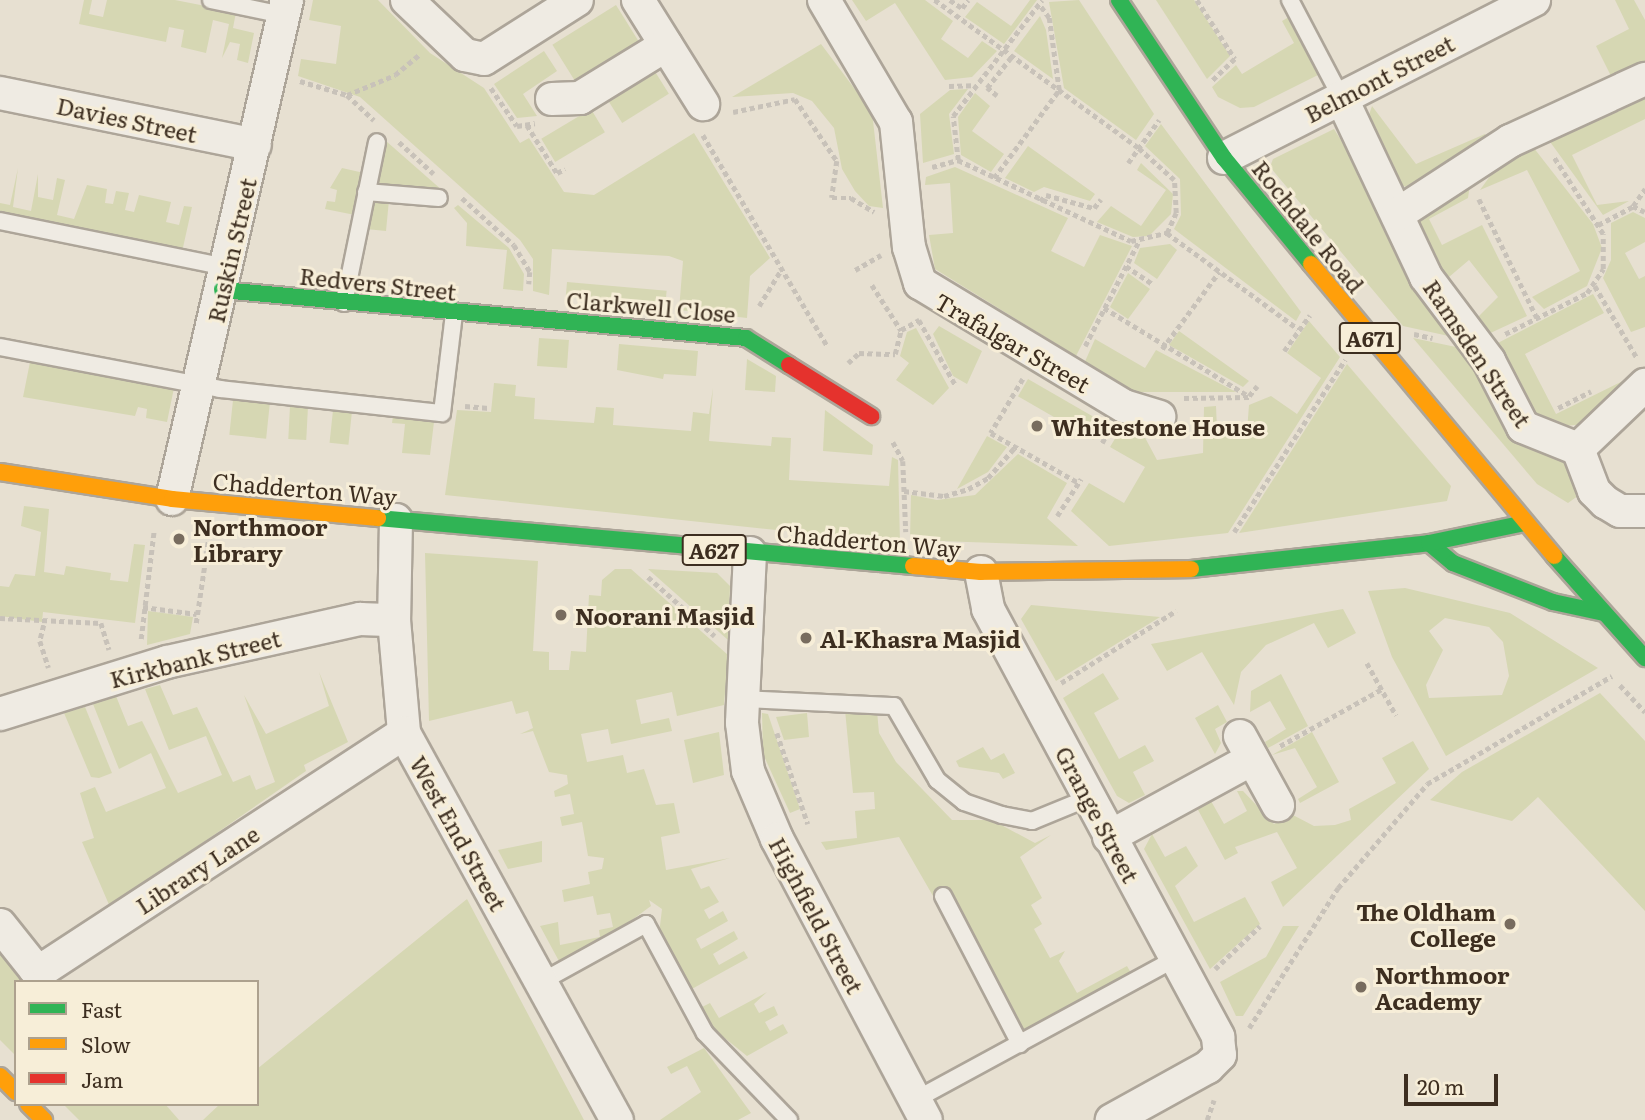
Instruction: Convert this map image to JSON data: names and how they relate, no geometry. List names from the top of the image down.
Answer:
{
  "streets": {
    "main road": [
      "Rochdale Road",
      "Redvers Street",
      "Clarkwell Close",
      "A671",
      "Chadderton Way",
      "A627"
    ],
    "street": [
      "Belmont Street",
      "Davies Street",
      "Ruskin Street",
      "Trafalgar Street",
      "Ramsden Street",
      "Kirkbank Street",
      "Grange Street",
      "West End Street",
      "Library Lane",
      "Highfield Street"
    ]
  },
  "crossings": [
    ["Belmont Street", "Rochdale Road"],
    ["Belmont Street", "Ramsden Street"],
    ["Davies Street", "Ruskin Street"],
    ["Rochdale Road", "Chadderton Way"],
    ["Ruskin Street", "Redvers Street"],
    ["Ruskin Street", "Chadderton Way"],
    ["Redvers Street", "Clarkwell Close"],
    ["Chadderton Way", "Grange Street"],
    ["Chadderton Way", "West End Street"],
    ["Chadderton Way", "Highfield Street"],
    ["Kirkbank Street", "West End Street"],
    ["West End Street", "Library Lane"]
  ],
  "places": [
    "Whitestone House",
    "Northmoor Library",
    "Noorani Masjid",
    "Al-Khasra Masjid",
    "The Oldham College",
    "Northmoor Academy"
  ],
  "legend": ["Fast", "Slow", "Jam"],
  "scale_bar": "20 m"
}
